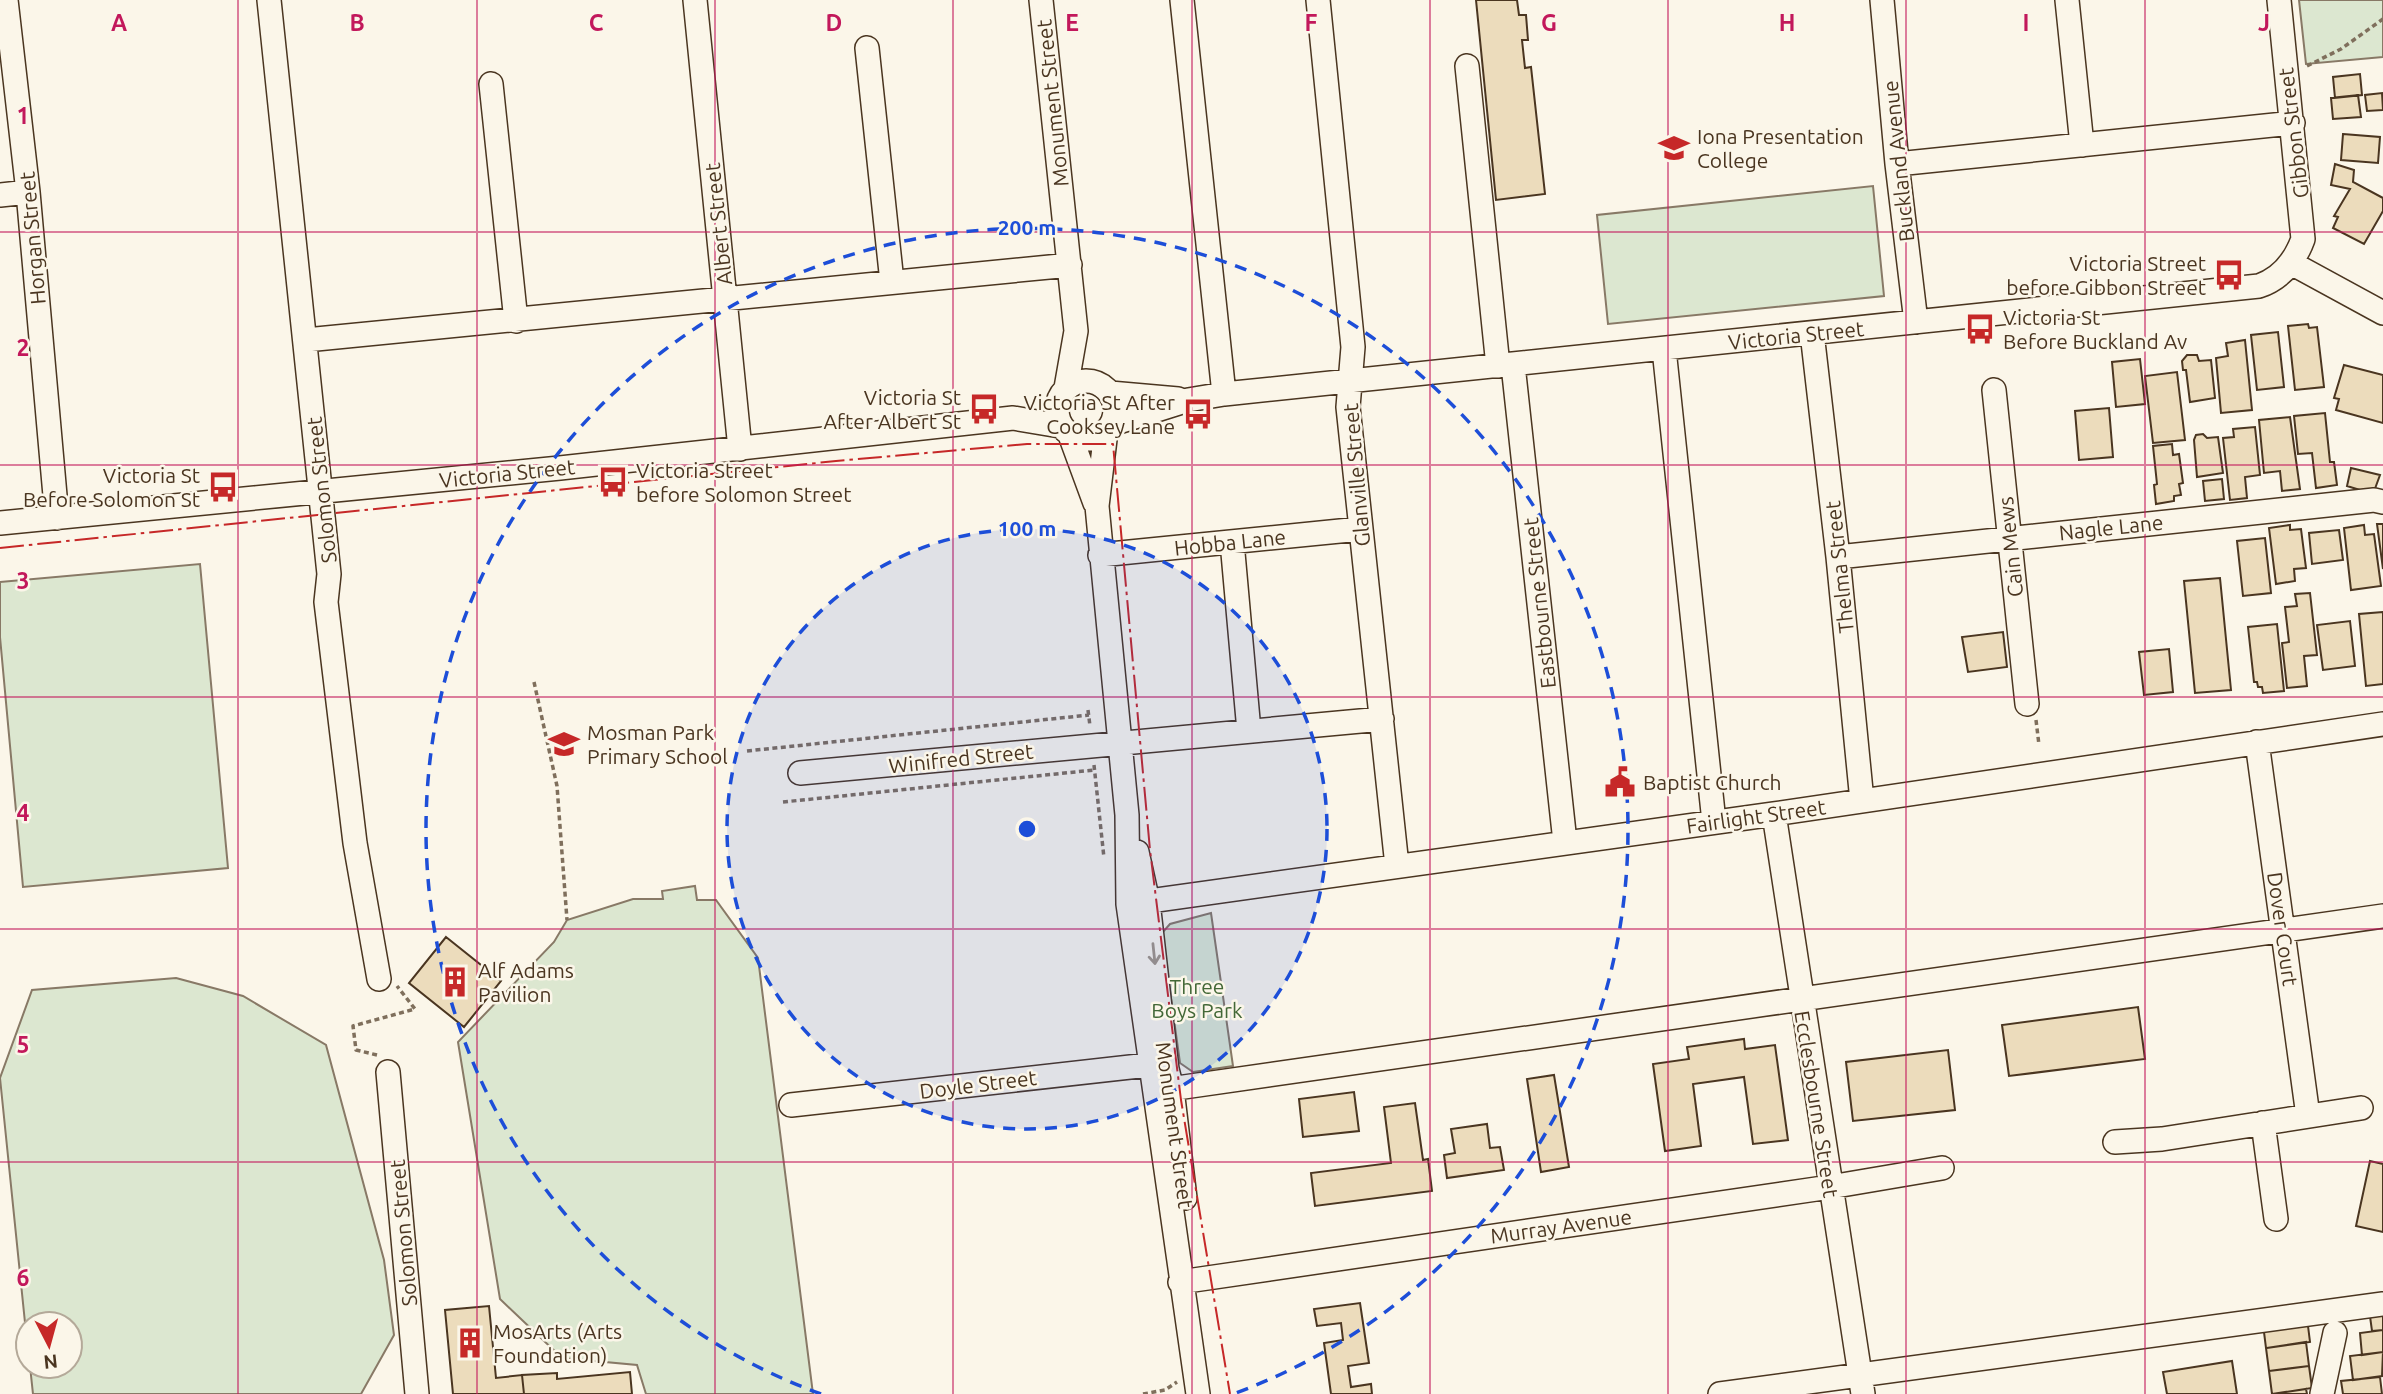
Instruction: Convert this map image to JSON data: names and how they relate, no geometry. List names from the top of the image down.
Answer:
{
  "streets": {
    "street": [
      "Monument Street",
      "Gibbon Street",
      "Buckland Avenue",
      "Albert Street",
      "Horgan Street",
      "Victoria Street",
      "Glanville Street",
      "Solomon Street",
      "Nagle Lane",
      "Hobba Lane",
      "Cain Mews",
      "Thelma Street",
      "Eastbourne Street",
      "Winifred Street",
      "Fairlight Street",
      "Dover Court",
      "Doyle Street",
      "Ecclesbourne Street",
      "Murray Avenue"
    ]
  },
  "crossings": [
    ["Monument Street", "Victoria Street"],
    ["Monument Street", "Hobba Lane"],
    ["Monument Street", "Winifred Street"],
    ["Monument Street", "Fairlight Street"],
    ["Monument Street", "Doyle Street"],
    ["Monument Street", "Murray Avenue"],
    ["Gibbon Street", "Victoria Street"],
    ["Buckland Avenue", "Victoria Street"],
    ["Albert Street", "Victoria Street"],
    ["Horgan Street", "Victoria Street"],
    ["Victoria Street", "Glanville Street"],
    ["Victoria Street", "Solomon Street"],
    ["Victoria Street", "Thelma Street"],
    ["Victoria Street", "Eastbourne Street"],
    ["Glanville Street", "Hobba Lane"],
    ["Glanville Street", "Winifred Street"],
    ["Glanville Street", "Fairlight Street"],
    ["Nagle Lane", "Cain Mews"],
    ["Nagle Lane", "Thelma Street"],
    ["Thelma Street", "Fairlight Street"],
    ["Eastbourne Street", "Fairlight Street"],
    ["Fairlight Street", "Dover Court"],
    ["Fairlight Street", "Ecclesbourne Street"],
    ["Ecclesbourne Street", "Murray Avenue"]
  ],
  "parks": ["Three Boys Park"],
  "places": {
    "school or university": ["Iona Presentation College", "Mosman Park Primary School"],
    "bus stop": [
      "Victoria Street before Gibbon Street",
      "Victoria St Before Buckland Av",
      "Victoria St After Albert St",
      "Victoria St After Cooksey Lane",
      "Victoria Street before Solomon Street",
      "Victoria St Before Solomon St"
    ],
    "public building": ["Baptist Church"],
    "building": ["Alf Adams Pavilion", "MosArts (Arts Foundation)"]
  },
  "north": "bottom",
  "grid": {
    "columns": [
      "A",
      "B",
      "C",
      "D",
      "E",
      "F",
      "G",
      "H",
      "I",
      "J"
    ],
    "rows": [
      "1",
      "2",
      "3",
      "4",
      "5",
      "6"
    ]
  },
  "rings": ["200 m", "100 m"]
}
